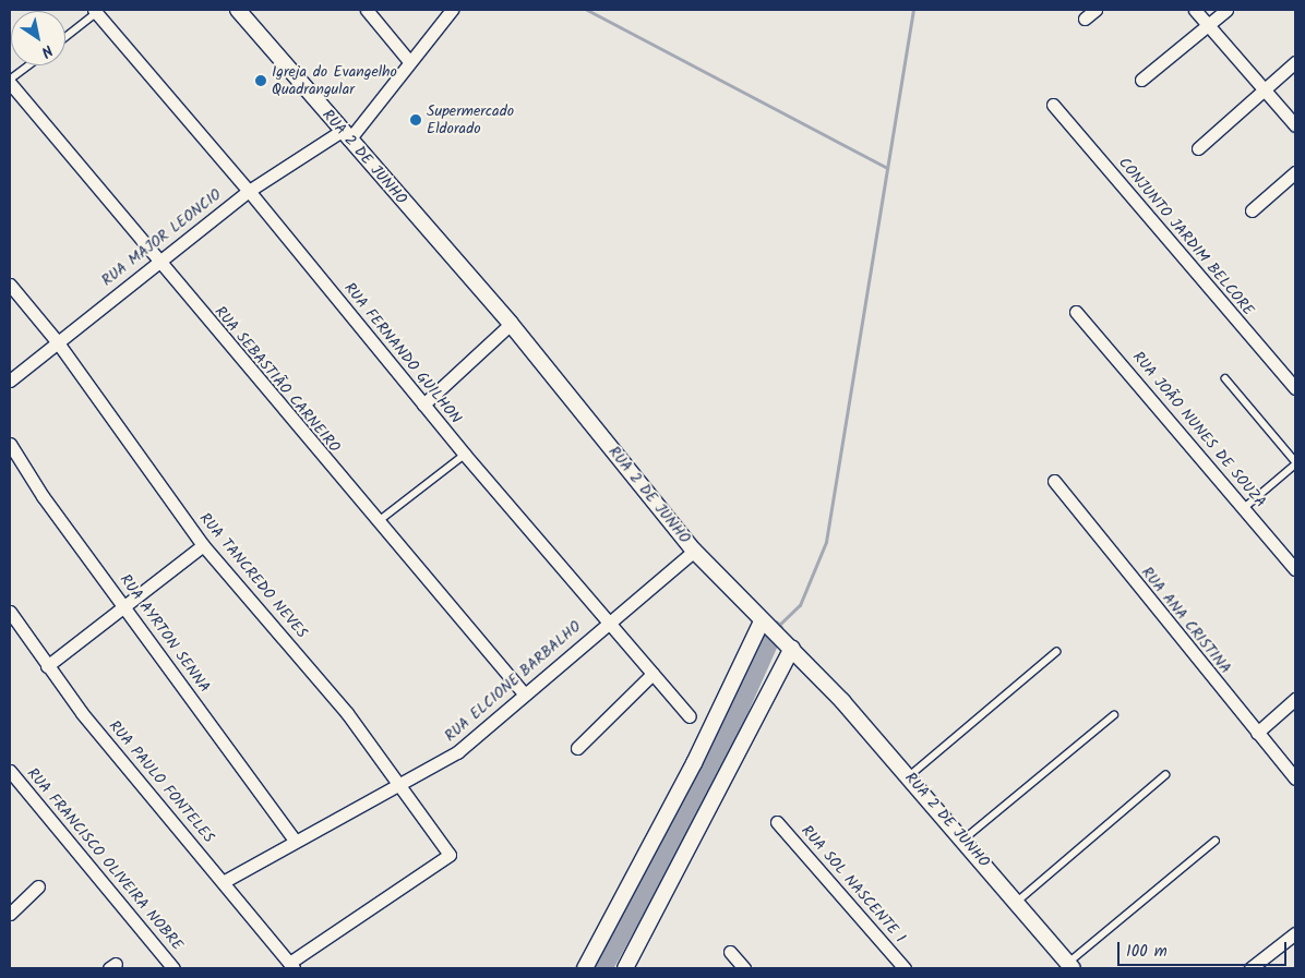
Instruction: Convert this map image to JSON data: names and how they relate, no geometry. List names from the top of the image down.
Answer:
{
  "streets": {
    "street": [
      "RUA 2 DE JUNHO",
      "CONJUNTO JARDIM BELCORE",
      "RUA MAJOR LEONCIO",
      "RUA FERNANDO GUILHON",
      "RUA SEBASTIÃO CARNEIRO",
      "RUA JOÃO NUNES DE SOUZA",
      "RUA TANCREDO NEVES",
      "RUA ANA CRISTINA",
      "RUA AYRTON SENNA",
      "RUA ELCIONE BARBALHO",
      "RUA PAULO FONTELES",
      "RUA FRANCISCO OLIVEIRA NOBRE",
      "RUA SOL NASCENTE 1"
    ]
  },
  "crossings": [
    ["RUA 2 DE JUNHO", "RUA MAJOR LEONCIO"],
    ["RUA 2 DE JUNHO", "RUA ELCIONE BARBALHO"],
    ["RUA MAJOR LEONCIO", "RUA FERNANDO GUILHON"],
    ["RUA MAJOR LEONCIO", "RUA SEBASTIÃO CARNEIRO"],
    ["RUA MAJOR LEONCIO", "RUA TANCREDO NEVES"],
    ["RUA FERNANDO GUILHON", "RUA ELCIONE BARBALHO"],
    ["RUA SEBASTIÃO CARNEIRO", "RUA ELCIONE BARBALHO"],
    ["RUA TANCREDO NEVES", "RUA ELCIONE BARBALHO"],
    ["RUA TANCREDO NEVES", "RUA PAULO FONTELES"],
    ["RUA AYRTON SENNA", "RUA ELCIONE BARBALHO"],
    ["RUA ELCIONE BARBALHO", "RUA PAULO FONTELES"]
  ],
  "places": ["Igreja do Evangelho Quadrangular", "Supermercado Eldorado"],
  "scale_bar": "100 m",
  "north": "bottom right"
}
